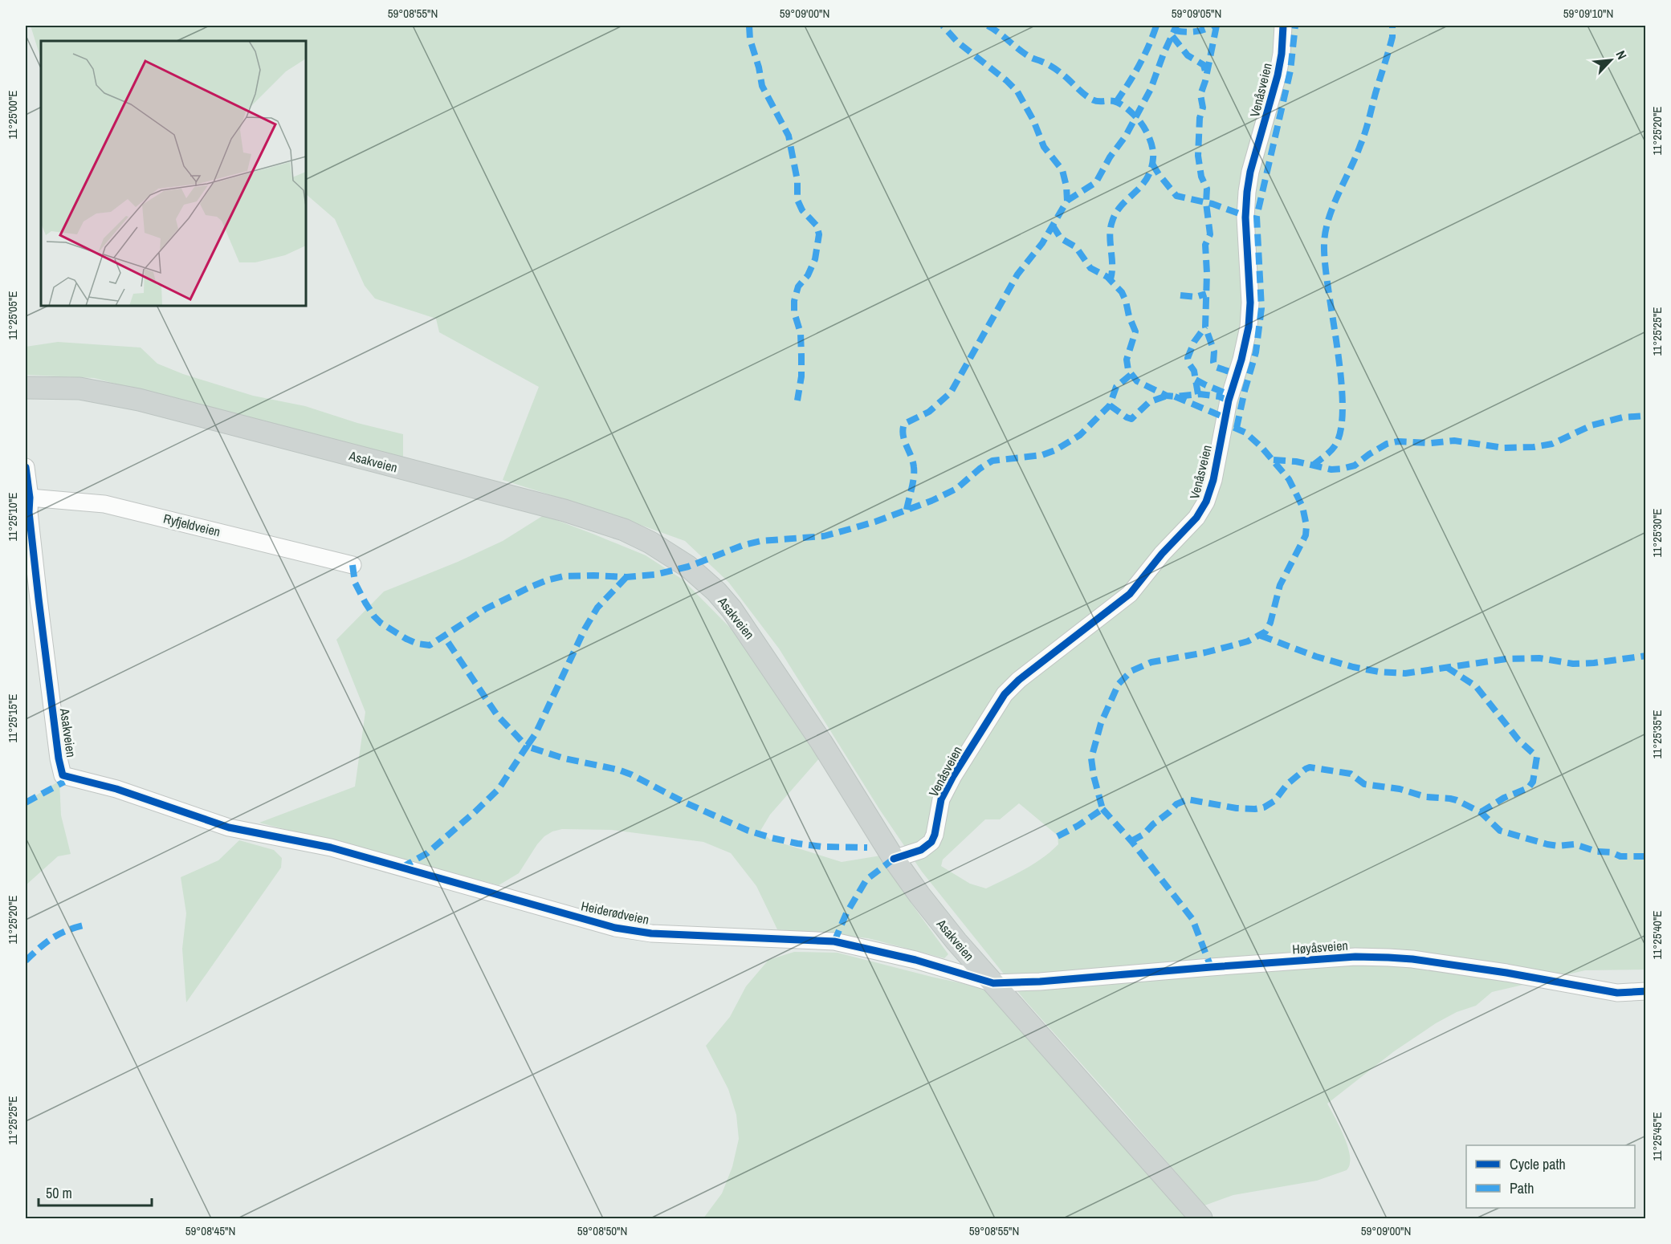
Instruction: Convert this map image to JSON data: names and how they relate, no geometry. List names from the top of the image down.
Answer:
{
  "streets": {
    "main road": ["Asakveien"],
    "street": [
      "Venåsveien",
      "Ryfjeldveien",
      "Heiderødveien",
      "Høyåsveien"
    ]
  },
  "crossings": [
    ["Venåsveien", "Asakveien"],
    ["Asakveien", "Ryfjeldveien"],
    ["Asakveien", "Heiderødveien"],
    ["Asakveien", "Høyåsveien"],
    ["Heiderødveien", "Høyåsveien"]
  ],
  "legend": ["Cycle path", "Path"],
  "scale_bar": "50 m",
  "north": "top right",
  "coordinates": [
    "59°08'55\"N",
    "59°09'00\"N",
    "59°09'05\"N",
    "59°09'10\"N",
    "11°25'00\"E",
    "11°25'20\"E",
    "11°25'05\"E",
    "11°25'25\"E",
    "11°25'10\"E",
    "11°25'30\"E",
    "11°25'15\"E",
    "11°25'35\"E",
    "11°25'40\"E",
    "11°25'45\"E",
    "59°08'45\"N",
    "59°08'50\"N"
  ]
}
